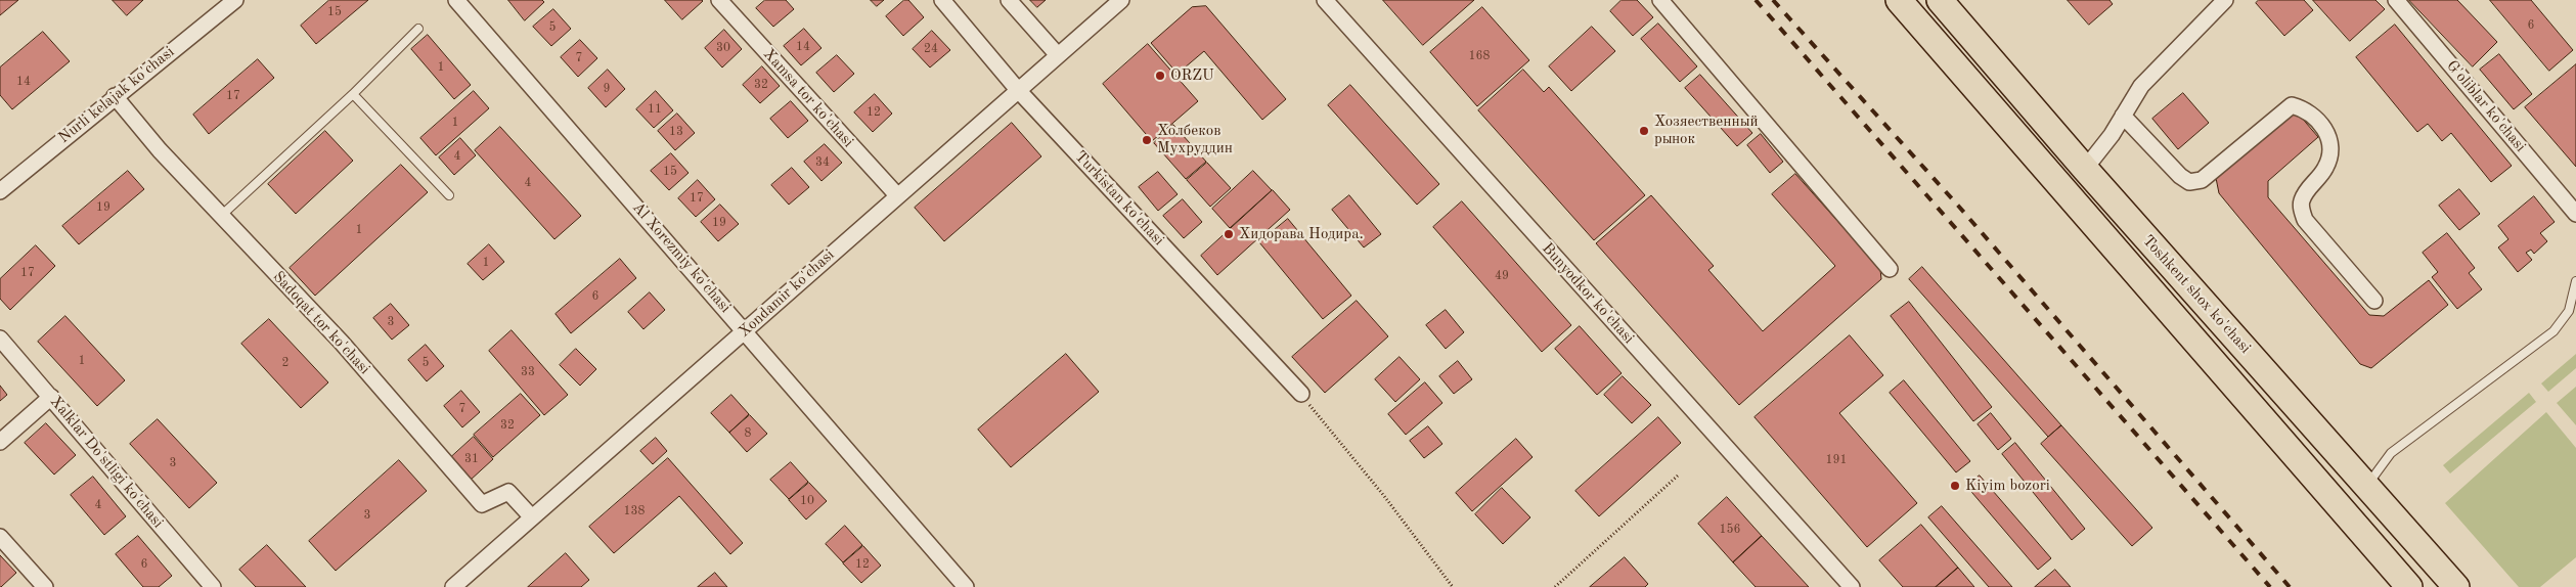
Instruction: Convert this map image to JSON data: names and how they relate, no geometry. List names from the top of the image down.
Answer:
{
  "streets": {
    "highway": ["Toshkent shox ko'chasi"],
    "street": [
      "Nurli kelajak ko'chasi",
      "Xamsa tor ko'chasi",
      "G'oliblar ko'chasi",
      "Turkistan ko'chasi",
      "Al Xorezmiy ko'chasi",
      "Xondamir ko'chasi",
      "Bunyodkor ko'chasi",
      "Sadoqat tor ko'chasi",
      "Xalklar Do'stligi ko'chasi"
    ]
  },
  "crossings": [
    ["Nurli kelajak ko'chasi", "Sadoqat tor ko'chasi"],
    ["Xamsa tor ko'chasi", "Xondamir ko'chasi"],
    ["Turkistan ko'chasi", "Xondamir ko'chasi"],
    ["Al Xorezmiy ko'chasi", "Xondamir ko'chasi"],
    ["Xondamir ko'chasi", "Sadoqat tor ko'chasi"]
  ],
  "places": [
    "ORZU",
    "Хозяественный рынок",
    "Холбеков Мухруддин",
    "Хидорава Нодира.",
    "Kiyim bozori"
  ],
  "house_numbers": [
    "15",
    "6",
    "5",
    "14",
    "30",
    "24",
    "168",
    "7",
    "1",
    "14",
    "32",
    "9",
    "17",
    "11",
    "12",
    "1",
    "13",
    "4",
    "34",
    "15",
    "4",
    "17",
    "19",
    "19",
    "1",
    "1",
    "17",
    "49",
    "6",
    "3",
    "1",
    "2",
    "5",
    "33",
    "7",
    "32",
    "8",
    "31",
    "191",
    "3",
    "10",
    "4",
    "138",
    "3",
    "156",
    "6",
    "12"
  ]
}
